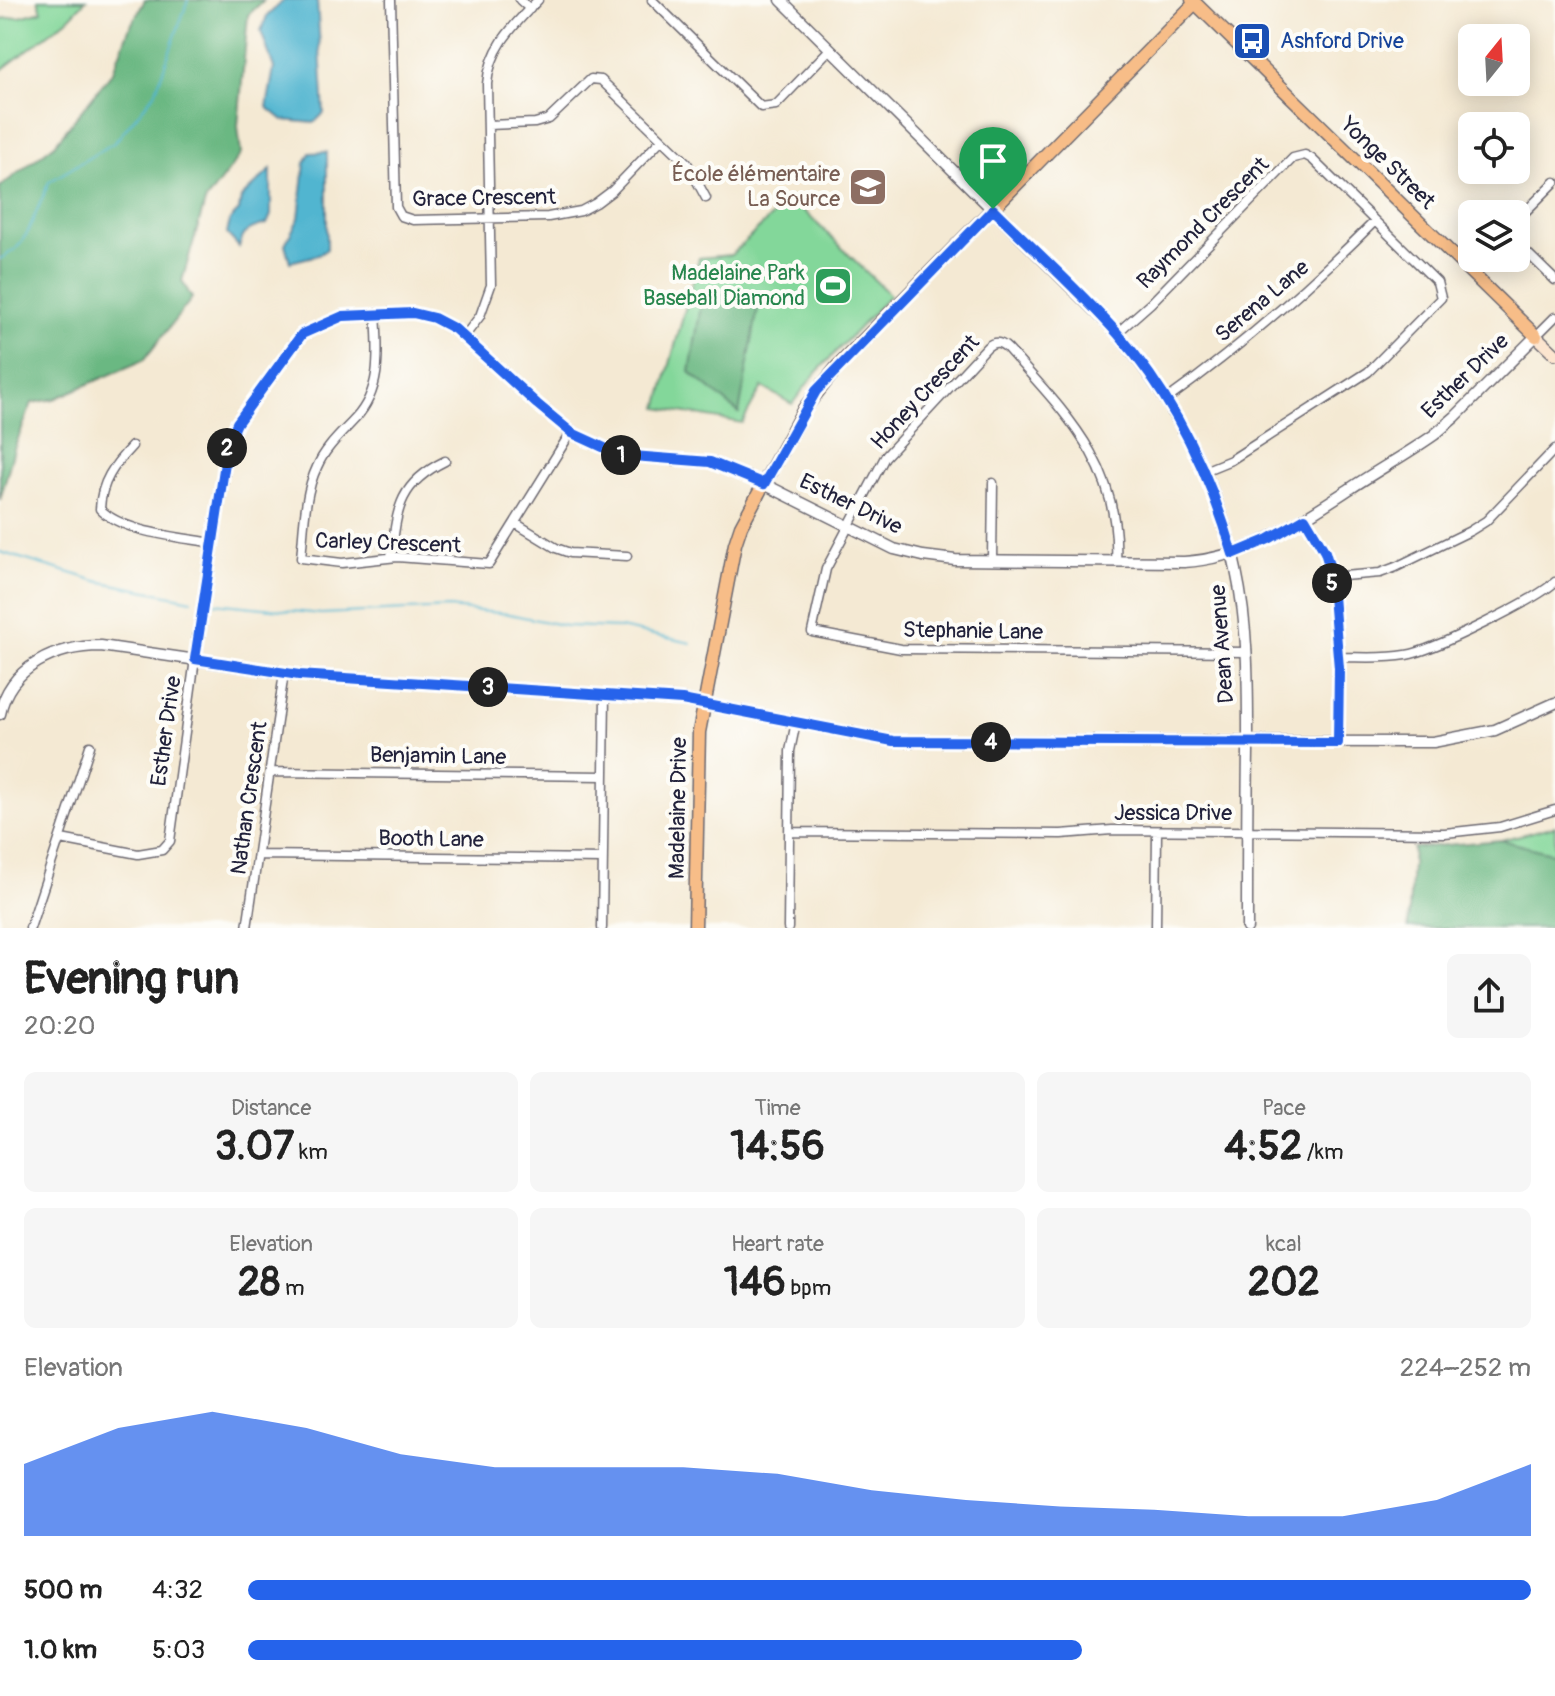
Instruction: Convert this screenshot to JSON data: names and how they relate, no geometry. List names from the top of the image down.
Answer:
{
  "streets": {
    "main road": ["Yonge Street", "Madelaine Drive"],
    "street": [
      "Grace Crescent",
      "Raymond Crescent",
      "Serena Lane",
      "Esther Drive",
      "Honey Crescent",
      "Carley Crescent",
      "Stephanie Lane",
      "Dean Avenue",
      "Benjamin Lane",
      "Nathan Crescent",
      "Jessica Drive",
      "Booth Lane"
    ]
  },
  "crossings": [
    ["Yonge Street", "Esther Drive"],
    ["Yonge Street", "Madelaine Drive"],
    ["Raymond Crescent", "Serena Lane"],
    ["Raymond Crescent", "Dean Avenue"],
    ["Serena Lane", "Dean Avenue"],
    ["Esther Drive", "Honey Crescent"],
    ["Esther Drive", "Carley Crescent"],
    ["Esther Drive", "Stephanie Lane"],
    ["Esther Drive", "Dean Avenue"],
    ["Esther Drive", "Madelaine Drive"],
    ["Honey Crescent", "Stephanie Lane"],
    ["Stephanie Lane", "Dean Avenue"],
    ["Dean Avenue", "Madelaine Drive"],
    ["Dean Avenue", "Jessica Drive"],
    ["Benjamin Lane", "Nathan Crescent"],
    ["Nathan Crescent", "Booth Lane"]
  ],
  "places": {
    "bus stop": ["Ashford Drive"],
    "school or university": ["École élémentaire La Source"],
    "sports": ["Madelaine Park Baseball Diamond"]
  },
  "north": "top",
  "page": {
    "pins": [
      "2",
      "1",
      "5",
      "3",
      "4"
    ],
    "heading": ["Evening run", "20:20"],
    "stats": [
      ["Distance", "3.07 km"],
      ["Time", "14:56"],
      ["Pace", "4:52 /km"],
      ["Elevation", "28 m"],
      ["Heart rate", "146 bpm"],
      ["kcal", "202"]
    ],
    "chart": ["Elevation", "224–252 m"],
    "list": [
      {
        "name": "500 m",
        "note": "4:32"
      },
      {
        "name": "1.0 km",
        "note": "5:03"
      }
    ]
  }
}
